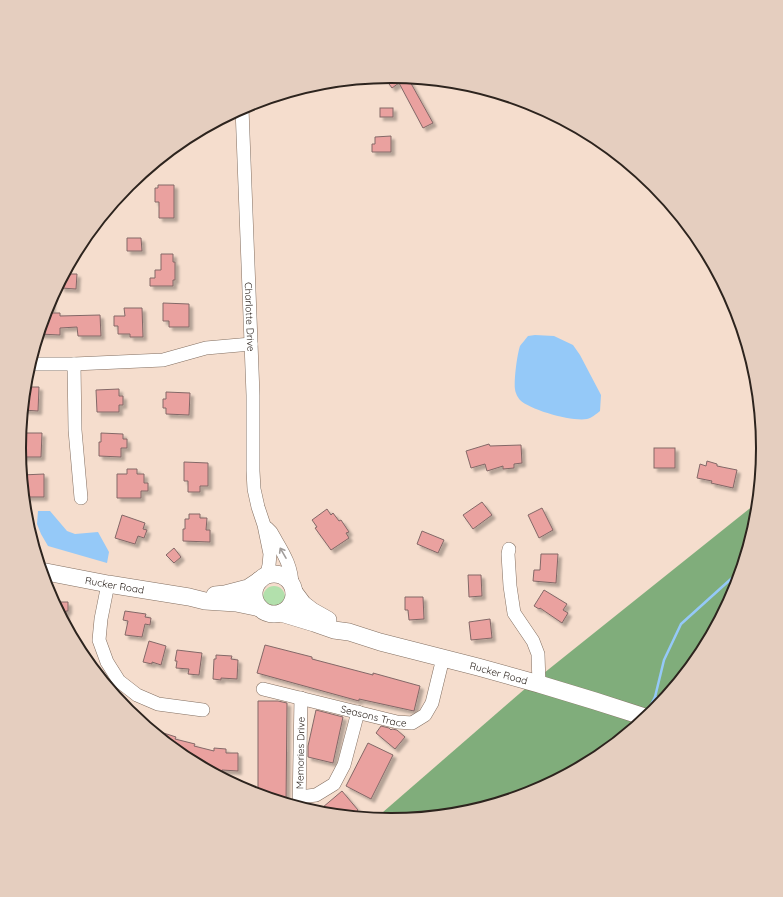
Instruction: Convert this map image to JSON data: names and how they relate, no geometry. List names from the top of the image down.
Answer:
{
  "streets": {
    "main road": ["Rucker Road"],
    "street": ["Charlotte Drive", "Seasons Trace", "Memories Drive"]
  },
  "crossings": [
    ["Charlotte Drive", "Rucker Road"],
    ["Rucker Road", "Seasons Trace"],
    ["Seasons Trace", "Memories Drive"]
  ]
}
